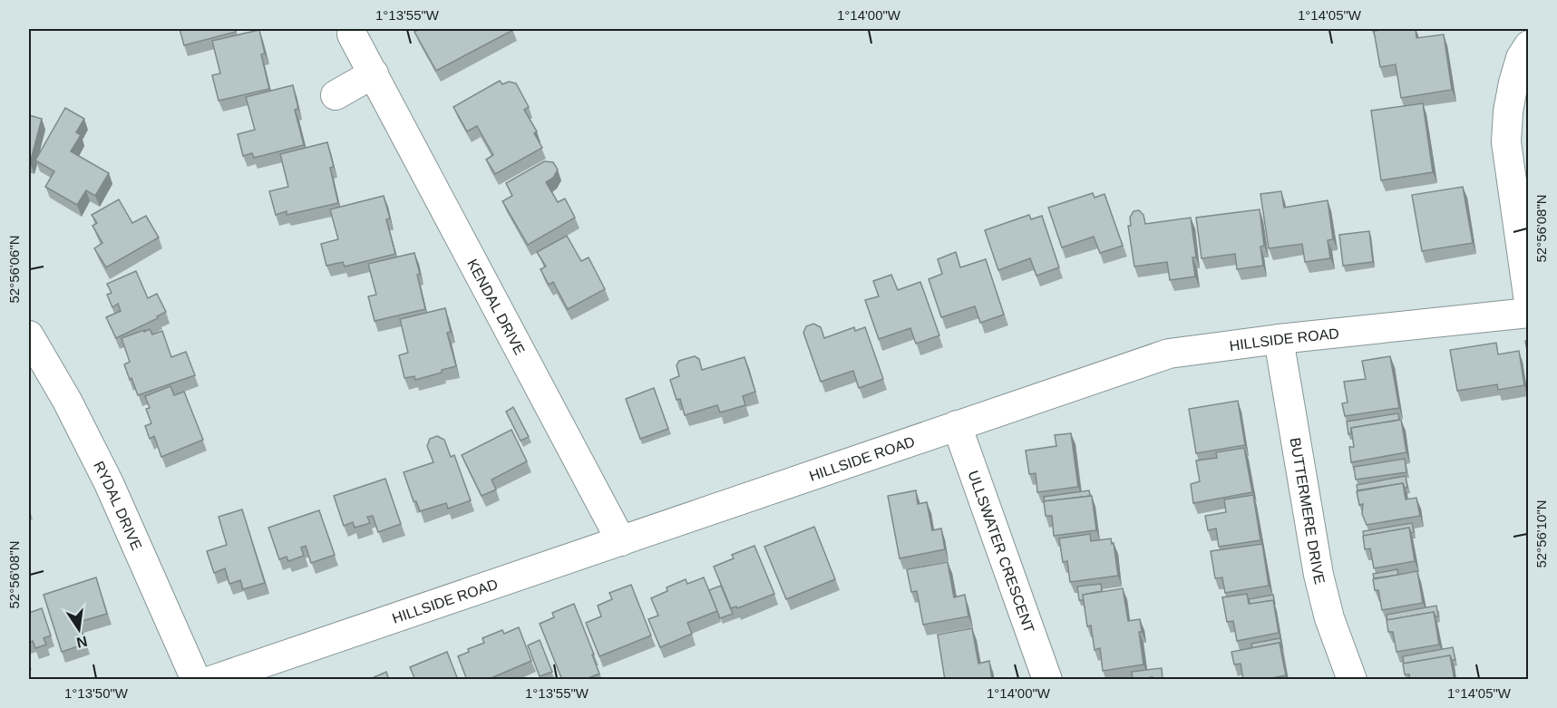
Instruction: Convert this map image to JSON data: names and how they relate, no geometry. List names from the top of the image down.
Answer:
{
  "streets": {
    "street": [
      "KENDAL DRIVE",
      "HILLSIDE ROAD",
      "RYDAL DRIVE",
      "BUTTERMERE DRIVE",
      "ULLSWATER CRESCENT"
    ]
  },
  "crossings": [
    ["KENDAL DRIVE", "HILLSIDE ROAD"],
    ["HILLSIDE ROAD", "BUTTERMERE DRIVE"],
    ["HILLSIDE ROAD", "ULLSWATER CRESCENT"]
  ],
  "north": "bottom",
  "coordinates": [
    "1°13'55\"W",
    "1°14'00\"W",
    "1°14'05\"W",
    "52°56'08\"N",
    "52°56'06\"N",
    "52°56'10\"N",
    "1°13'50\"W"
  ]
}
